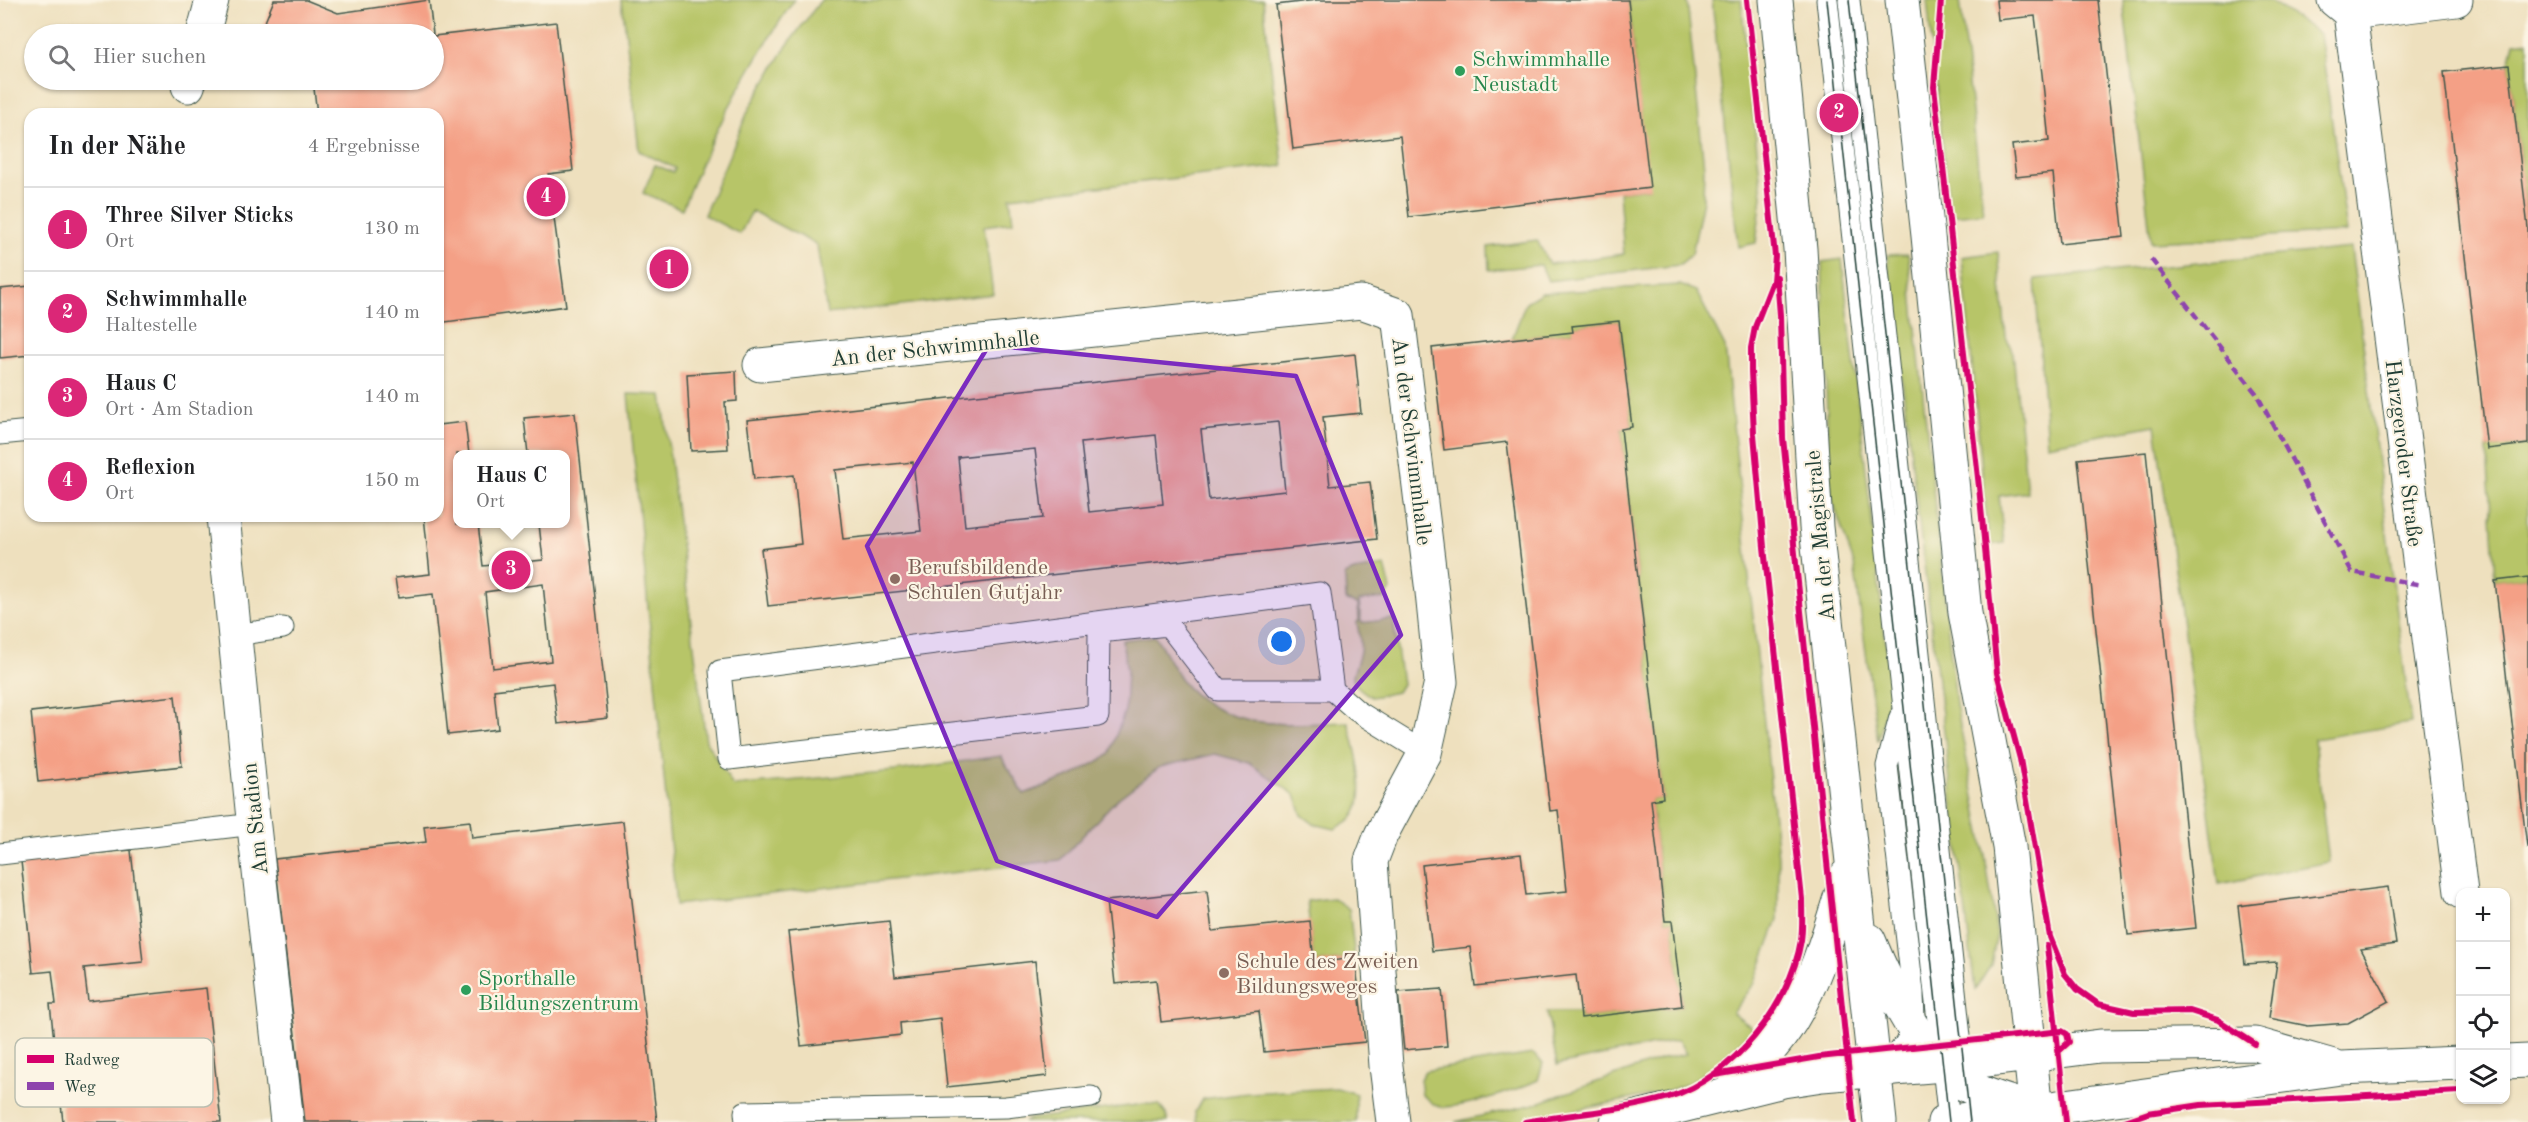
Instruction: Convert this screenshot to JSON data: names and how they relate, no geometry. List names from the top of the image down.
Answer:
{
  "streets": {
    "street": [
      "An der Schwimmhalle",
      "Harzgeroder Straße",
      "An der Magistrale",
      "Am Stadion"
    ]
  },
  "places": [
    "Schwimmhalle Neustadt",
    "Berufsbildende Schulen Gutjahr",
    "Schule des Zweiten Bildungsweges",
    "Sporthalle Bildungszentrum"
  ],
  "legend": ["Radweg", "Weg"],
  "page": {
    "search": "Hier suchen",
    "pins": [
      "2",
      "4",
      "1",
      "3"
    ],
    "heading": ["In der Nähe", "4 Ergebnisse"],
    "list": [
      {
        "mark": "1",
        "name": "Three Silver Sticks",
        "note": "Ort",
        "value": "130 m"
      },
      {
        "mark": "2",
        "name": "Schwimmhalle",
        "note": "Haltestelle",
        "value": "140 m"
      },
      {
        "mark": "3",
        "name": "Haus C",
        "note": "Ort · Am Stadion",
        "value": "140 m"
      },
      {
        "mark": "4",
        "name": "Reflexion",
        "note": "Ort",
        "value": "150 m"
      }
    ],
    "popup": ["Haus C", "Ort"],
    "map_buttons": ["+", "−"]
  }
}
